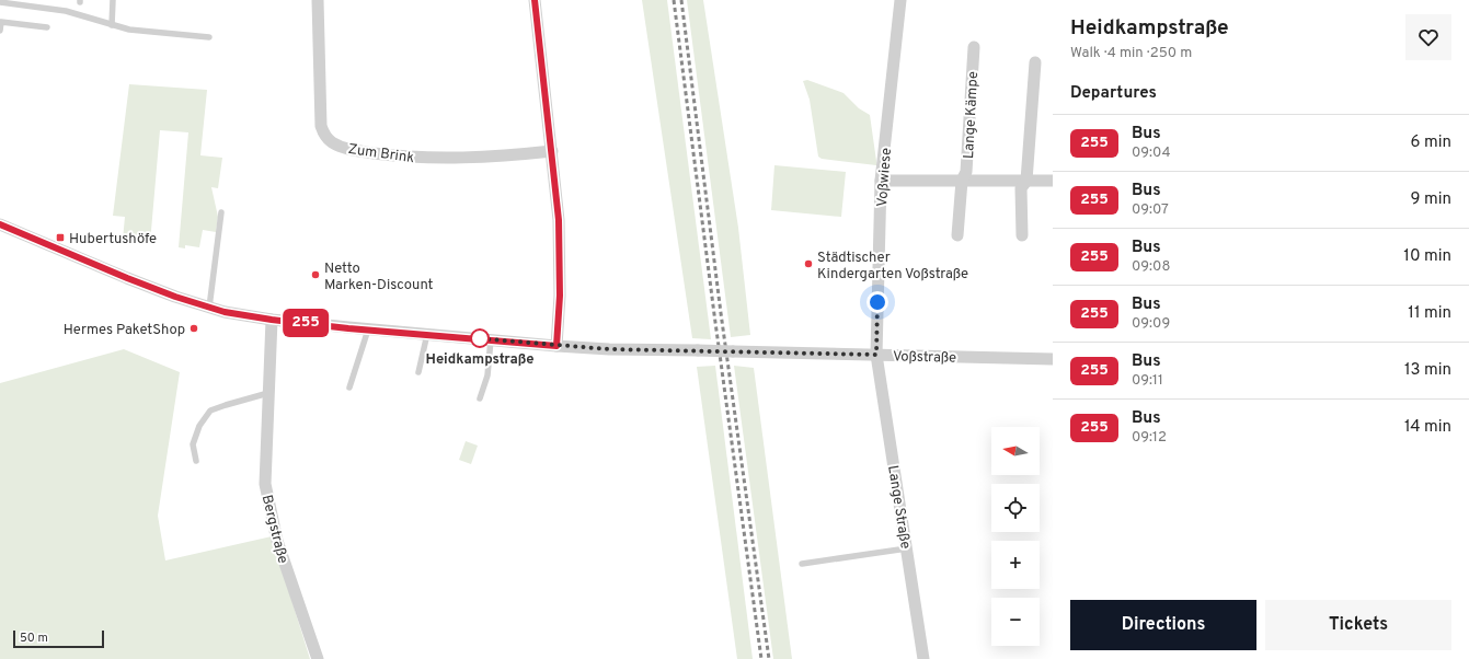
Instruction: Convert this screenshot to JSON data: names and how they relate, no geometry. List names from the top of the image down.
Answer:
{
  "streets": {
    "street": [
      "Lange Kämpe",
      "Zum Brink",
      "Voßwiese",
      "Voßstraße",
      "Lange Straße",
      "Bergstraße"
    ]
  },
  "crossings": [
    ["Voßwiese", "Voßstraße"],
    ["Voßwiese", "Lange Straße"],
    ["Voßstraße", "Lange Straße"],
    ["Voßstraße", "Bergstraße"]
  ],
  "places": {
    "transit": ["Hubertushöfe"],
    "other": [
      "Städtischer Kindergarten Voßstraße",
      "Netto Marken-Discount",
      "Hermes PaketShop",
      "Heidkampstraße"
    ]
  },
  "lines": ["bus line 255"],
  "scale_bar": "50 m",
  "north": "left",
  "page": {
    "on_map": "255",
    "heading": [
      ["Heidkampstraße", "Walk · 4 min · 250 m"],
      "Departures"
    ],
    "list": [
      {
        "mark": "255",
        "name": "Bus",
        "note": "09:04",
        "value": "6 min"
      },
      {
        "mark": "255",
        "name": "Bus",
        "note": "09:07",
        "value": "9 min"
      },
      {
        "mark": "255",
        "name": "Bus",
        "note": "09:08",
        "value": "10 min"
      },
      {
        "mark": "255",
        "name": "Bus",
        "note": "09:09",
        "value": "11 min"
      },
      {
        "mark": "255",
        "name": "Bus",
        "note": "09:11",
        "value": "13 min"
      },
      {
        "mark": "255",
        "name": "Bus",
        "note": "09:12",
        "value": "14 min"
      }
    ],
    "map_buttons": ["+", "−"],
    "buttons": ["Directions", "Tickets"],
    "scale": "50 m"
  }
}
